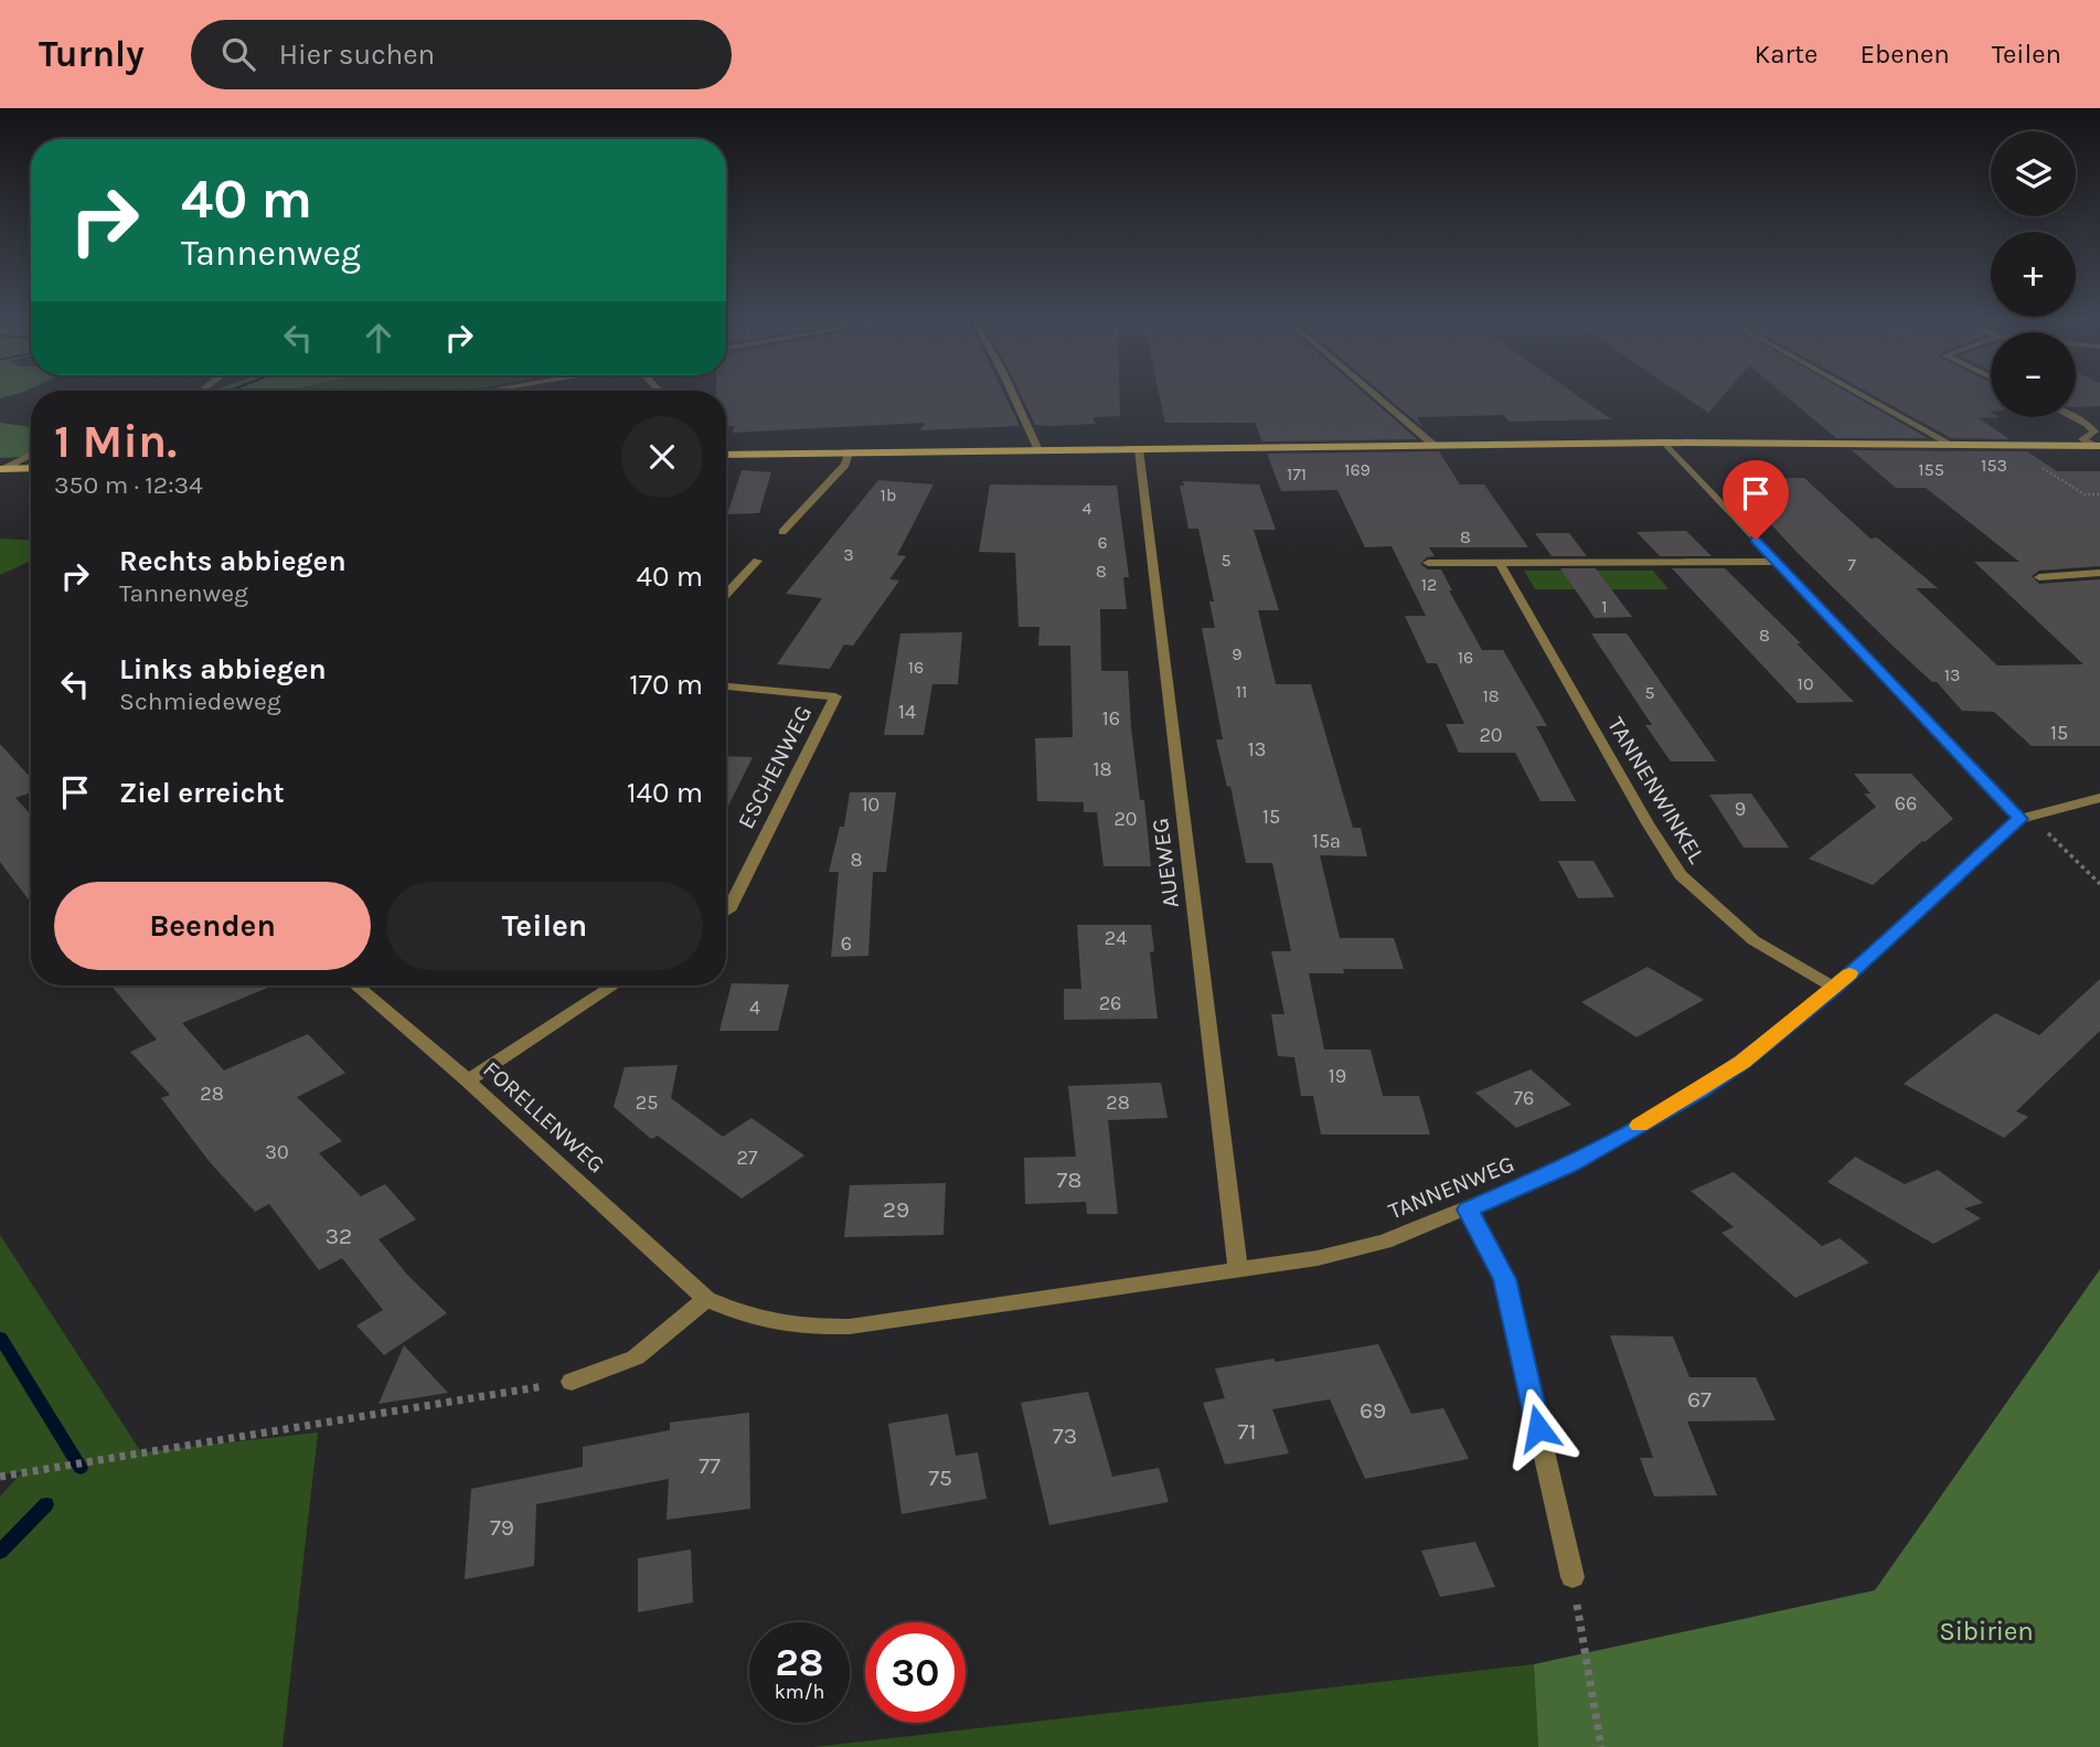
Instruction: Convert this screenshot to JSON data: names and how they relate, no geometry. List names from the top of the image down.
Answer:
{
  "streets": {
    "street": [
      "ESCHENWEG",
      "TANNENWINKEL",
      "AUEWEG",
      "FORELLENWEG",
      "TANNENWEG"
    ]
  },
  "crossings": [
    ["TANNENWINKEL", "TANNENWEG"],
    ["AUEWEG", "TANNENWEG"],
    ["FORELLENWEG", "TANNENWEG"]
  ],
  "parks": ["Sibirien"],
  "house_numbers": [
    "153",
    "169",
    "155",
    "171",
    "1b",
    "4",
    "8",
    "6",
    "3",
    "5",
    "7",
    "8",
    "12",
    "1",
    "8",
    "9",
    "16",
    "16",
    "13",
    "10",
    "11",
    "5",
    "18",
    "14",
    "16",
    "15",
    "20",
    "13",
    "18",
    "66",
    "10",
    "9",
    "15",
    "20",
    "15a",
    "8",
    "24",
    "6",
    "26",
    "4",
    "19",
    "28",
    "76",
    "25",
    "28",
    "30",
    "27",
    "78",
    "29",
    "32",
    "67",
    "69",
    "71",
    "73",
    "77",
    "75",
    "79"
  ],
  "page": {
    "header": "Turnly",
    "search": "Hier suchen",
    "nav": ["Karte", "Ebenen", "Teilen"],
    "map_buttons": ["+", "−"],
    "turn": ["40 m", "Tannenweg"],
    "heading": ["1 Min.", "350 m · 12:34"],
    "list": [
      {
        "name": "Rechts abbiegen",
        "note": "Tannenweg",
        "value": "40 m"
      },
      {
        "name": "Links abbiegen",
        "note": "Schmiedeweg",
        "value": "170 m"
      },
      {
        "name": "Ziel erreicht",
        "value": "140 m"
      }
    ],
    "buttons": ["Beenden", "Teilen"],
    "speed": "28 km/h",
    "limit": "30"
  }
}
